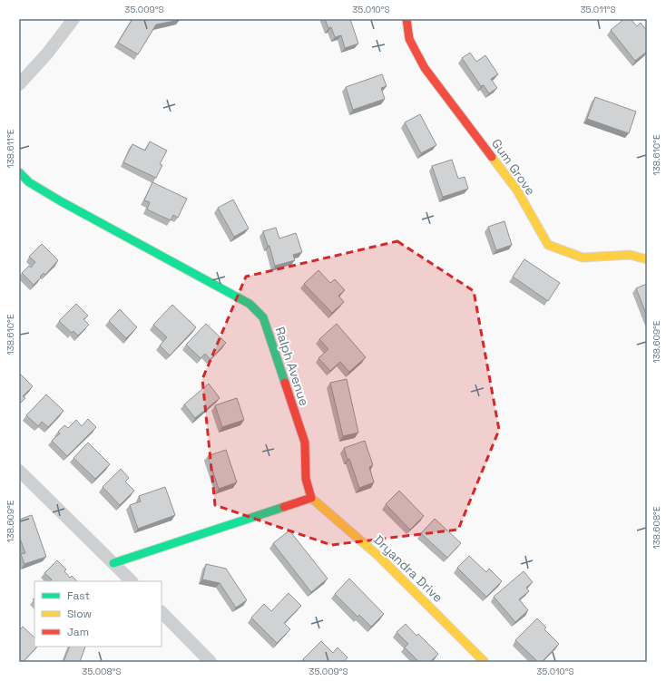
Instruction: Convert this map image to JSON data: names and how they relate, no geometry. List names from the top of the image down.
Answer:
{
  "streets": {
    "street": ["Gum Grove", "Ralph Avenue", "Dryandra Drive"]
  },
  "crossings": [
    ["Ralph Avenue", "Dryandra Drive"]
  ],
  "legend": ["Fast", "Slow", "Jam"],
  "coordinates": [
    "35.009°S",
    "35.010°S",
    "35.011°S",
    "138.611°E",
    "138.610°E",
    "138.609°E",
    "138.608°E",
    "35.008°S"
  ]
}
